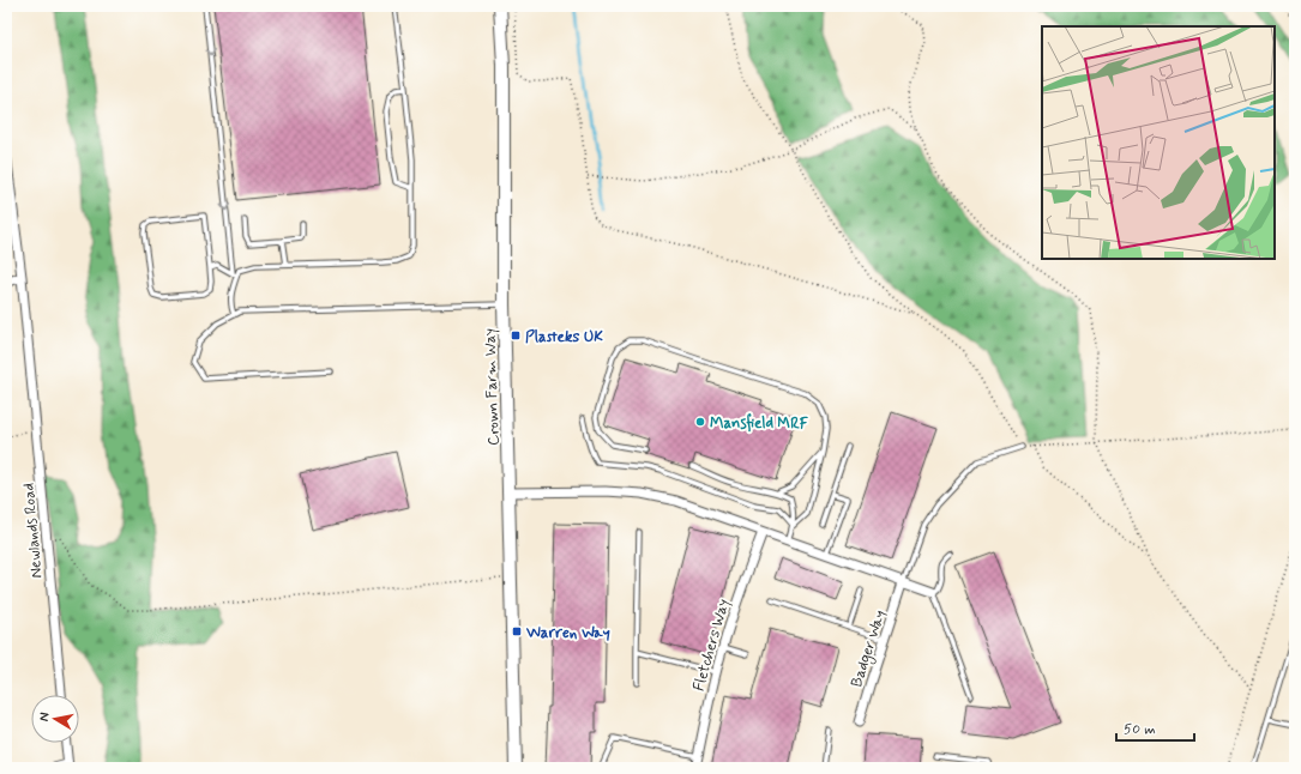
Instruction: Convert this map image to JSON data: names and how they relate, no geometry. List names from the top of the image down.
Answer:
{
  "streets": {
    "street": [
      "Crown Farm Way",
      "Newlands Road",
      "Fletchers Way",
      "Badger Way"
    ]
  },
  "places": {
    "transit": ["Plasteks UK", "Warren Way"],
    "other": ["Mansfield MRF"]
  },
  "scale_bar": "50 m",
  "north": "left"
}
